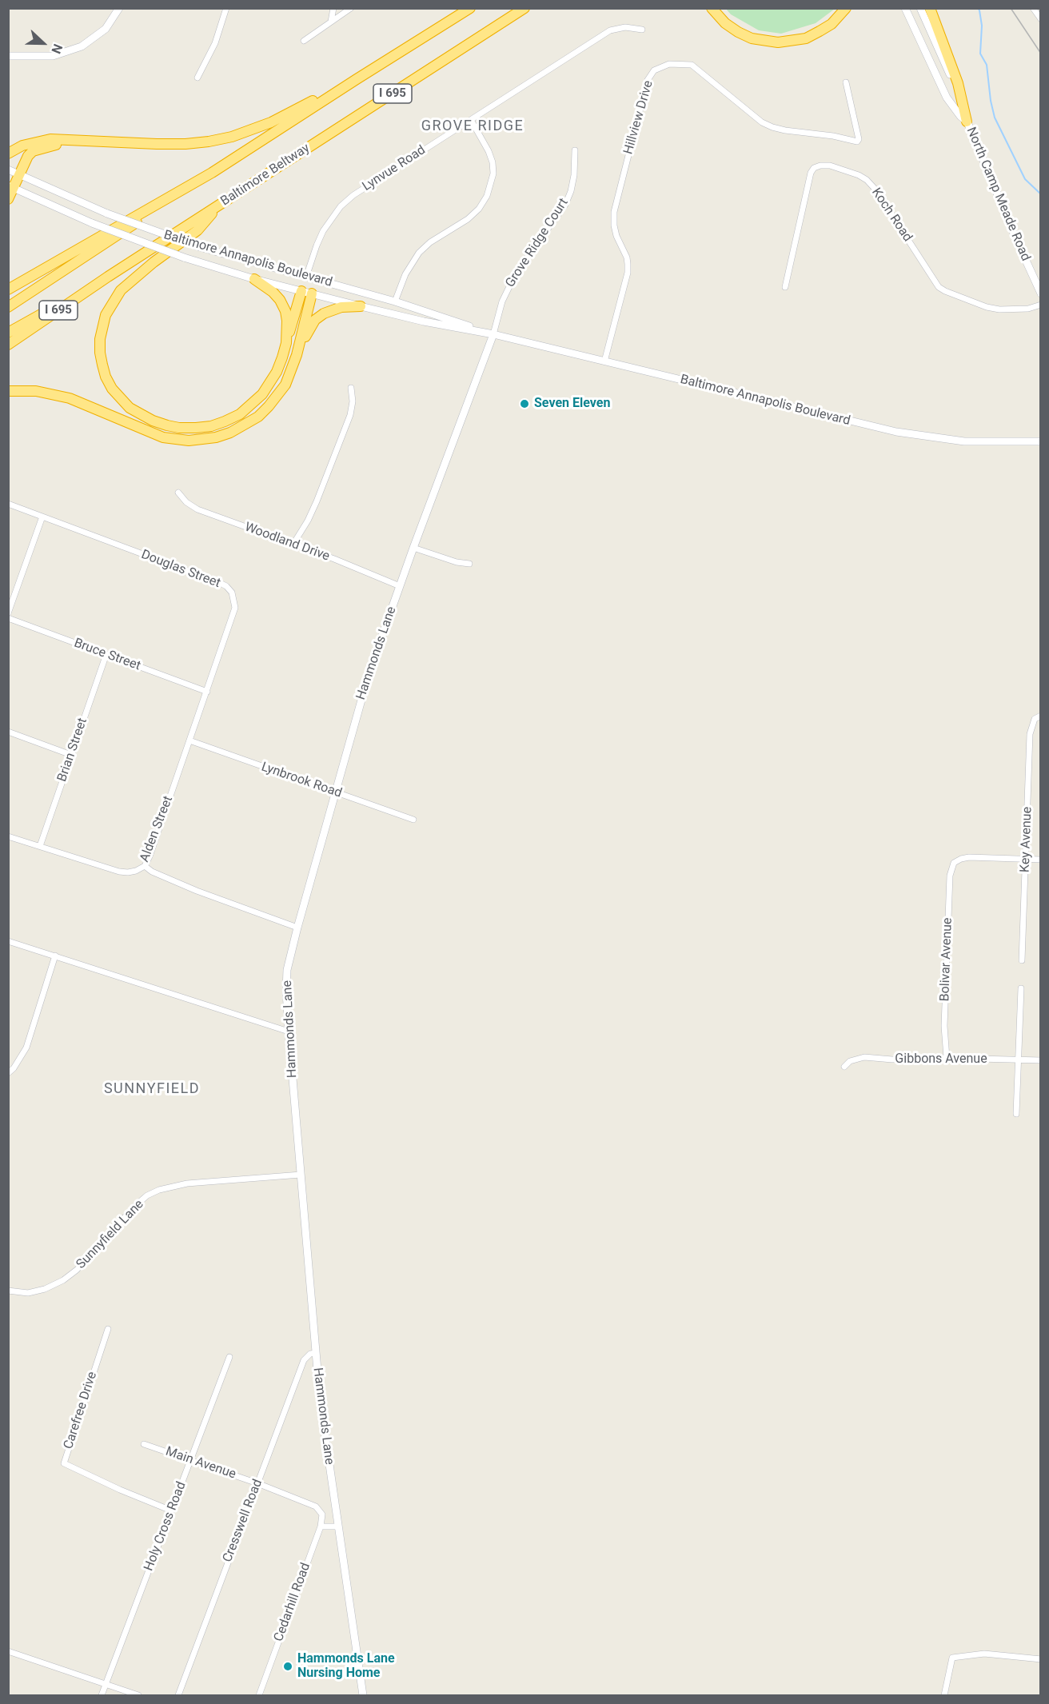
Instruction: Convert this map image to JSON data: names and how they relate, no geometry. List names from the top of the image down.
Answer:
{
  "streets": {
    "highway": ["I 695", "Baltimore Beltway"],
    "main road": ["North Camp Meade Road", "Baltimore Annapolis Boulevard", "Hammonds Lane"],
    "street": [
      "Hillview Drive",
      "Lynvue Road",
      "Koch Road",
      "Grove Ridge Court",
      "Woodland Drive",
      "Douglas Street",
      "Bruce Street",
      "Brian Street",
      "Lynbrook Road",
      "Alden Street",
      "Key Avenue",
      "Bolivar Avenue",
      "Gibbons Avenue",
      "Sunnyfield Lane",
      "Carefree Drive",
      "Main Avenue",
      "Cresswell Road",
      "Holy Cross Road",
      "Cedarhill Road"
    ]
  },
  "crossings": [
    ["Hillview Drive", "Baltimore Annapolis Boulevard"],
    ["Lynvue Road", "Baltimore Annapolis Boulevard"],
    ["Grove Ridge Court", "Baltimore Annapolis Boulevard"],
    ["Grove Ridge Court", "Hammonds Lane"],
    ["Baltimore Annapolis Boulevard", "Hammonds Lane"],
    ["Woodland Drive", "Hammonds Lane"],
    ["Douglas Street", "Bruce Street"],
    ["Douglas Street", "Lynbrook Road"],
    ["Douglas Street", "Alden Street"],
    ["Hammonds Lane", "Lynbrook Road"],
    ["Hammonds Lane", "Sunnyfield Lane"],
    ["Hammonds Lane", "Cresswell Road"],
    ["Bruce Street", "Brian Street"],
    ["Brian Street", "Alden Street"],
    ["Lynbrook Road", "Alden Street"],
    ["Key Avenue", "Bolivar Avenue"],
    ["Bolivar Avenue", "Gibbons Avenue"],
    ["Carefree Drive", "Holy Cross Road"],
    ["Main Avenue", "Cresswell Road"],
    ["Main Avenue", "Holy Cross Road"],
    ["Main Avenue", "Cedarhill Road"]
  ],
  "districts": ["GROVE RIDGE", "SUNNYFIELD"],
  "places": ["Seven Eleven", "Hammonds Lane Nursing Home"],
  "north": "right"
}
